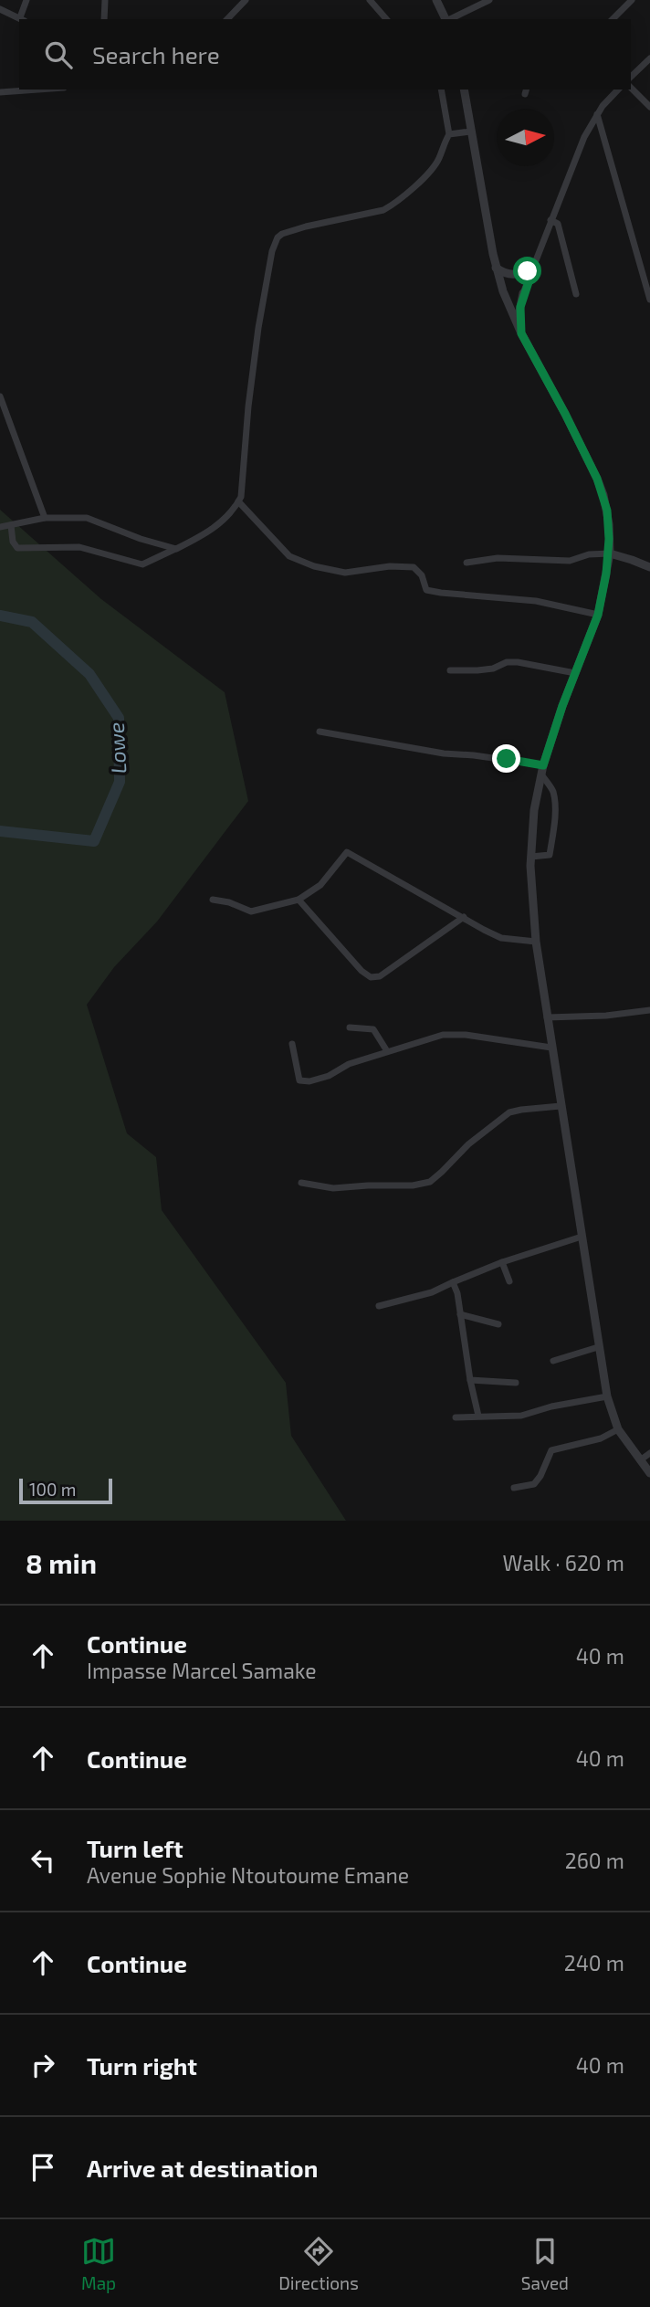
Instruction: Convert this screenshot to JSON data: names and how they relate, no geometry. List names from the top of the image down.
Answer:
{
  "water": ["Lowe"],
  "scale_bar": "100 m",
  "north": "right",
  "page": {
    "search": "Search here",
    "scale": "100 m",
    "heading": ["8 min", "Walk · 620 m"],
    "list": [
      ["Continue", "Impasse Marcel Samake", "40 m"],
      ["Continue", "40 m"],
      ["Turn left", "Avenue Sophie Ntoutoume Emane", "260 m"],
      ["Continue", "240 m"],
      ["Turn right", "40 m"],
      "Arrive at destination"
    ],
    "nav": ["Map", "Directions", "Saved"]
  }
}
